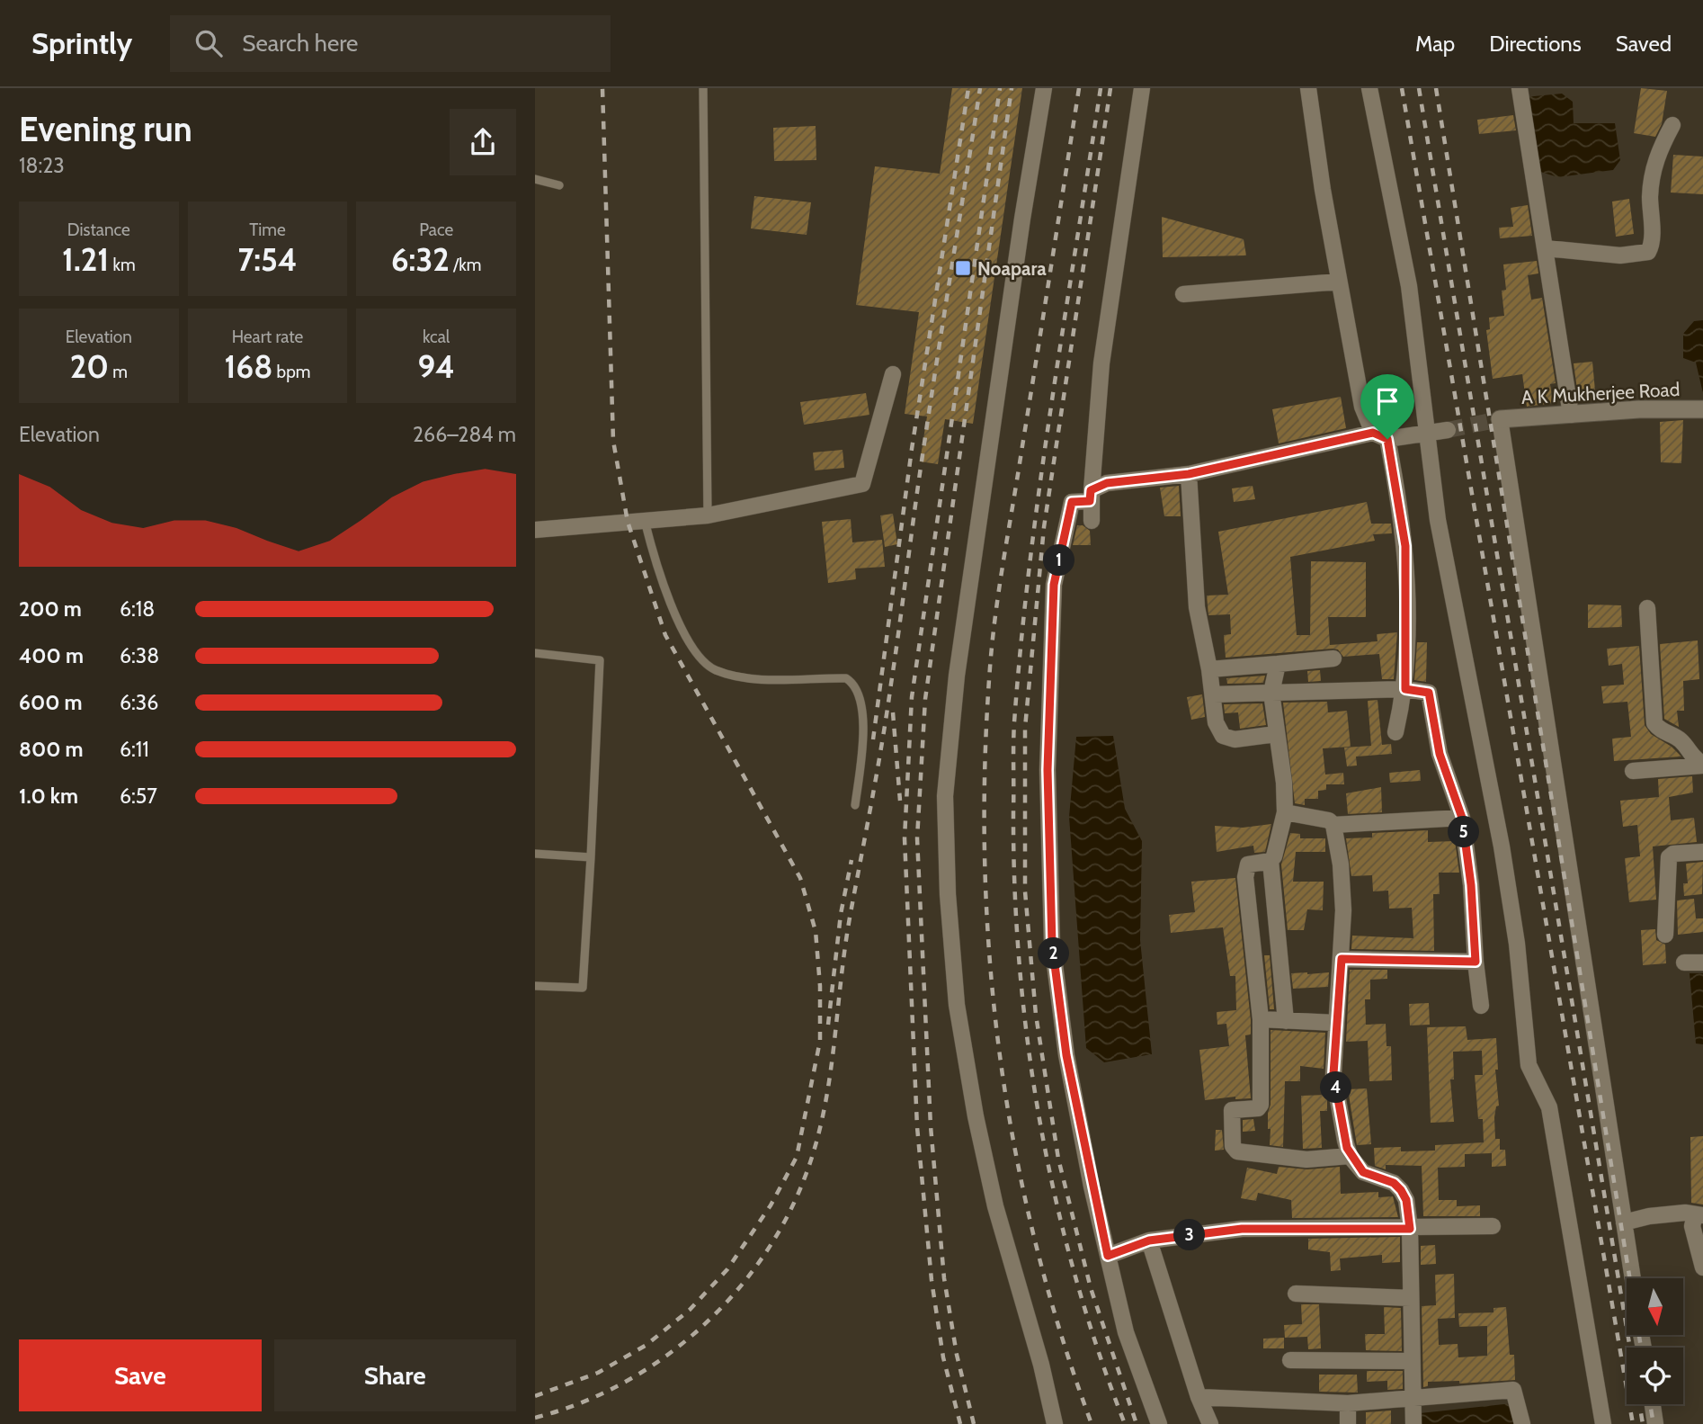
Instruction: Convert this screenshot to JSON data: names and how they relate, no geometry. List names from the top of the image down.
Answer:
{
  "streets": {
    "street": ["A K Mukherjee Road"]
  },
  "places": {
    "transit": ["Noapara"]
  },
  "north": "bottom",
  "page": {
    "header": "Sprintly",
    "search": "Search here",
    "nav": ["Map", "Directions", "Saved"],
    "heading": ["Evening run", "18:23"],
    "stats": [
      ["Distance", "1.21 km"],
      ["Time", "7:54"],
      ["Pace", "6:32 /km"],
      ["Elevation", "20 m"],
      ["Heart rate", "168 bpm"],
      ["kcal", "94"]
    ],
    "chart": ["Elevation", "266–284 m"],
    "pins": [
      "1",
      "5",
      "2",
      "4",
      "3"
    ],
    "list": [
      {
        "name": "200 m",
        "note": "6:18"
      },
      {
        "name": "400 m",
        "note": "6:38"
      },
      {
        "name": "600 m",
        "note": "6:36"
      },
      {
        "name": "800 m",
        "note": "6:11"
      },
      {
        "name": "1.0 km",
        "note": "6:57"
      }
    ],
    "buttons": ["Save", "Share"]
  }
}
